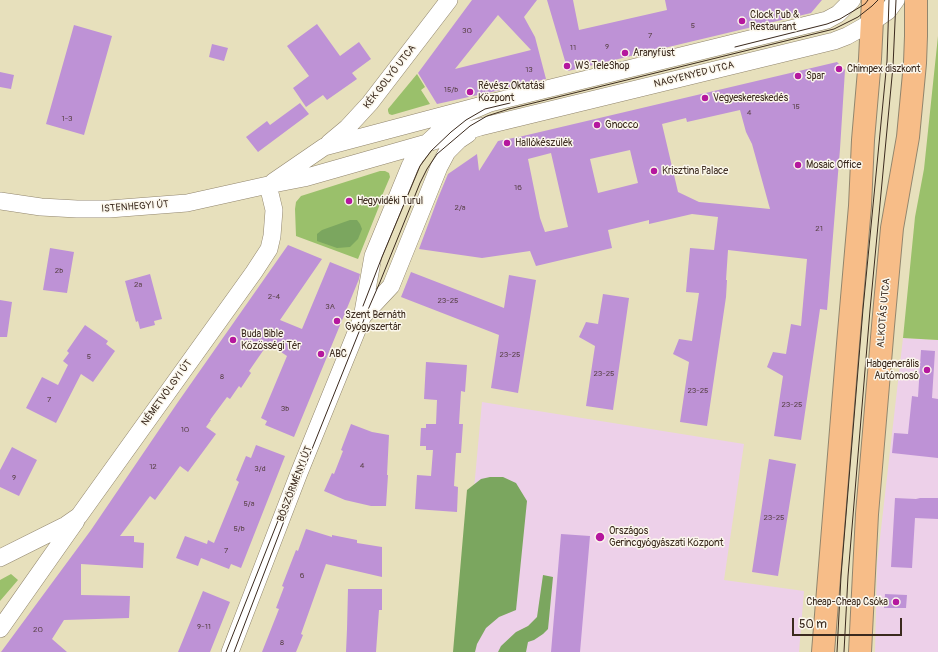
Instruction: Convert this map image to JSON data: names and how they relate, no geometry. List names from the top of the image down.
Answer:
{
  "streets": {
    "main road": ["ALKOTÁS UTCA"],
    "street": [
      "NAGYENYED UTCA",
      "KÉK GOLYÓ UTCA",
      "ISTENHEGYI ÚT",
      "NÉMETVÖLGYI ÚT",
      "BÖSZÖRMÉNYI ÚT"
    ]
  },
  "crossings": [
    ["NAGYENYED UTCA", "ISTENHEGYI ÚT"],
    ["NAGYENYED UTCA", "BÖSZÖRMÉNYI ÚT"],
    ["KÉK GOLYÓ UTCA", "ISTENHEGYI ÚT"],
    ["ISTENHEGYI ÚT", "NÉMETVÖLGYI ÚT"],
    ["ISTENHEGYI ÚT", "BÖSZÖRMÉNYI ÚT"]
  ],
  "places": [
    "Clock Pub & Restaurant",
    "Aranyfüst",
    "WS TeleShop",
    "Chimpex diszkont",
    "Spar",
    "Révész Oktatási Központ",
    "Vegyeskereskedés",
    "Gnocco",
    "Hallókészülék",
    "Mosaic Office",
    "Krisztina Palace",
    "Hegyvidéki Turul",
    "Szent Bernáth Gyógyszertár",
    "Buda Bible Közösségi Tér",
    "ABC",
    "Habgenerális Autómosó",
    "Országos Gerincgyógyászati Központ",
    "Cheap-Cheap Csóka"
  ],
  "house_numbers": [
    "5",
    "30",
    "7",
    "9",
    "11",
    "13",
    "15/b",
    "15",
    "4",
    "1-3",
    "16",
    "2/a",
    "21",
    "2b",
    "2a",
    "2-4",
    "23-25",
    "3A",
    "23-25",
    "5",
    "23-25",
    "8",
    "23-25",
    "7",
    "23-25",
    "3b",
    "10",
    "4",
    "12",
    "3/d",
    "9",
    "5/a",
    "23-25",
    "5/b",
    "7",
    "6",
    "9-11",
    "20",
    "8"
  ],
  "scale_bar": "50 m"
}
